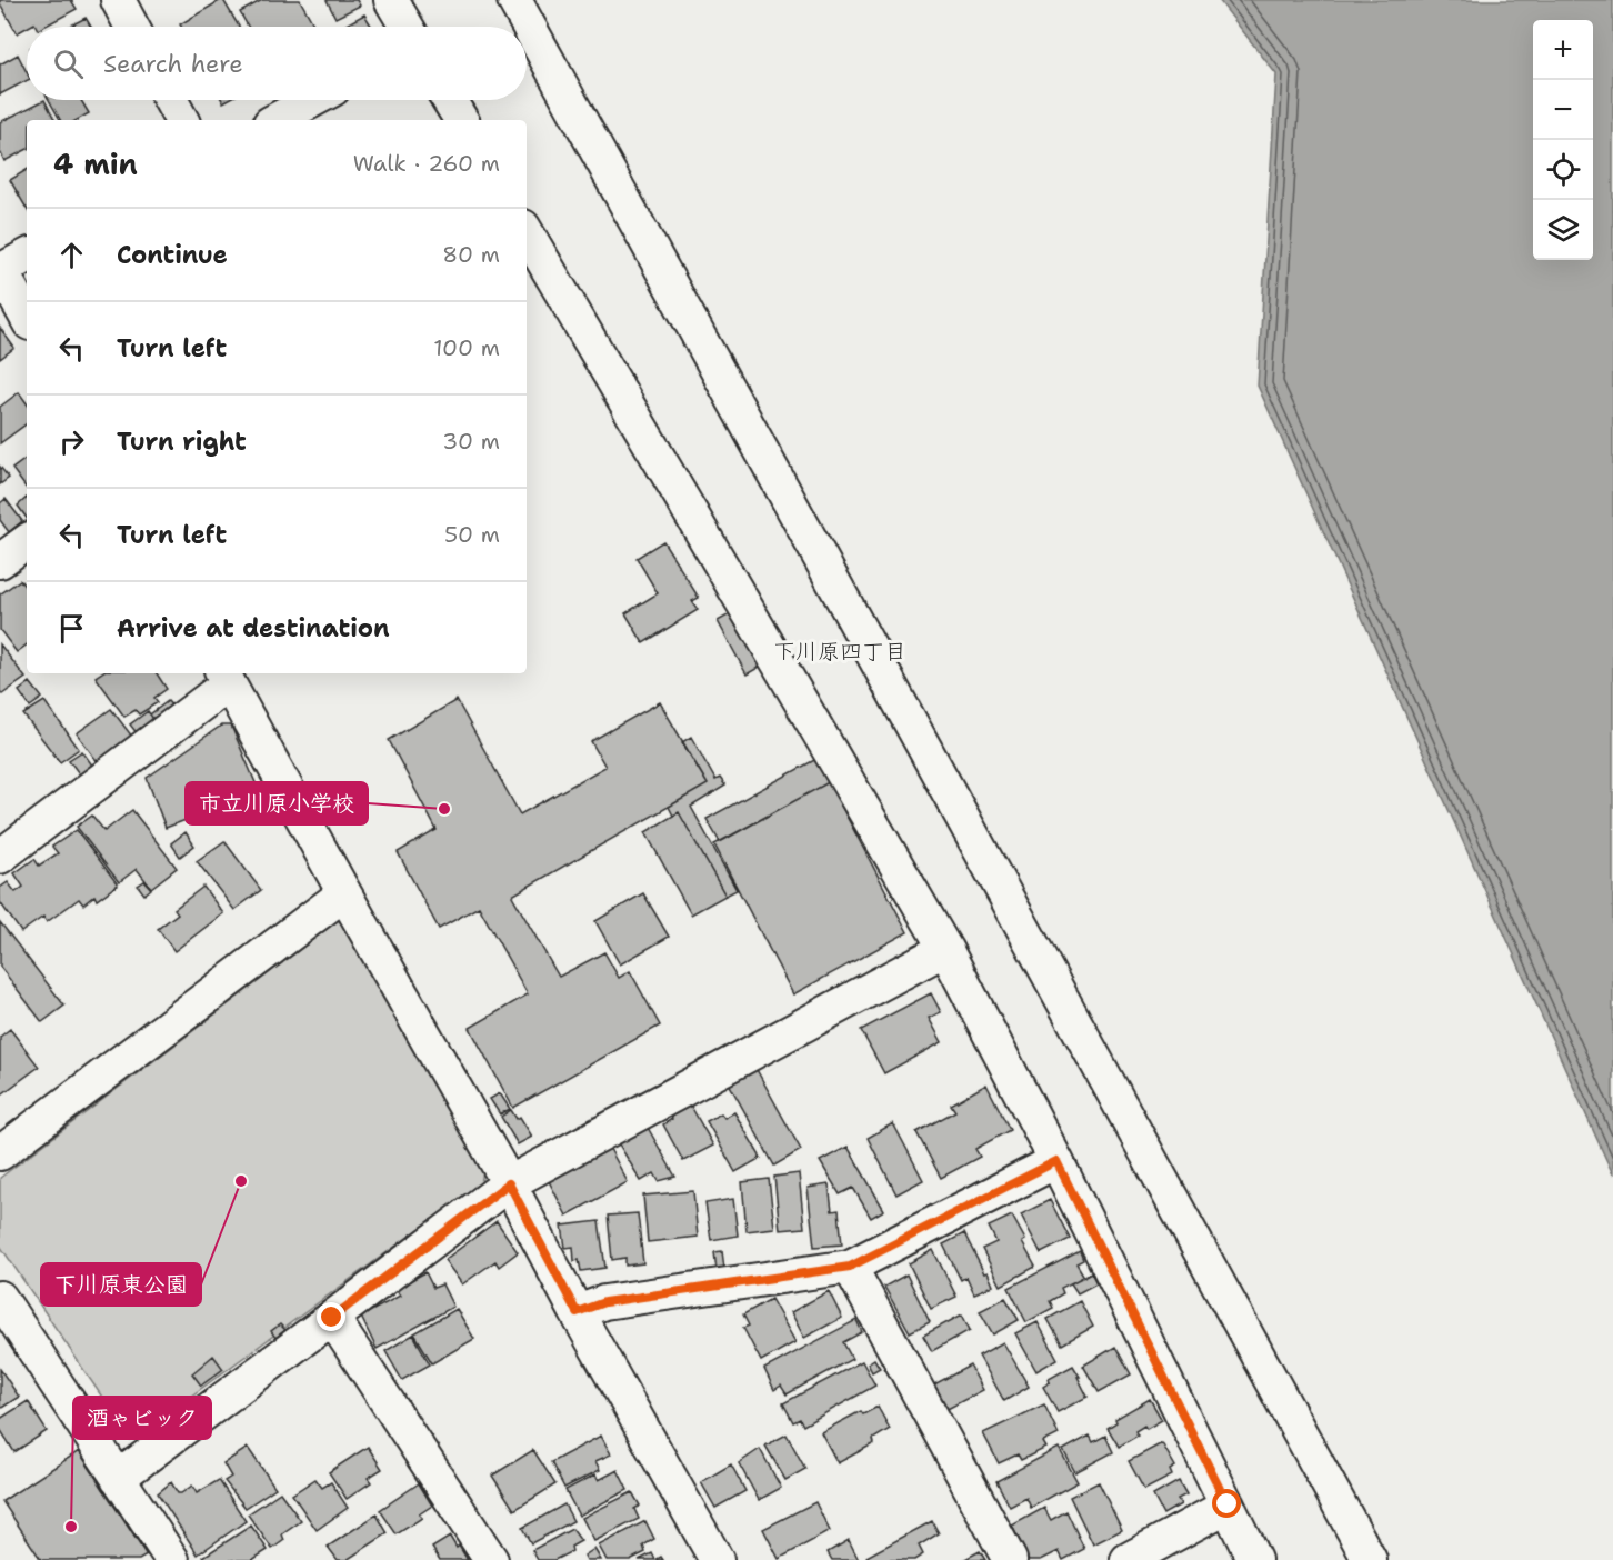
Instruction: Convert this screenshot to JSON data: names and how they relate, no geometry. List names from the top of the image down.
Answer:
{
  "districts": ["下川原四丁目"],
  "places": ["市立川原小学校", "下川原東公園", "酒ゃビック"],
  "page": {
    "map_buttons": ["+", "−"],
    "search": "Search here",
    "heading": ["4 min", "Walk · 260 m"],
    "list": [
      ["Continue", "80 m"],
      ["Turn left", "100 m"],
      ["Turn right", "30 m"],
      ["Turn left", "50 m"],
      "Arrive at destination"
    ]
  }
}
